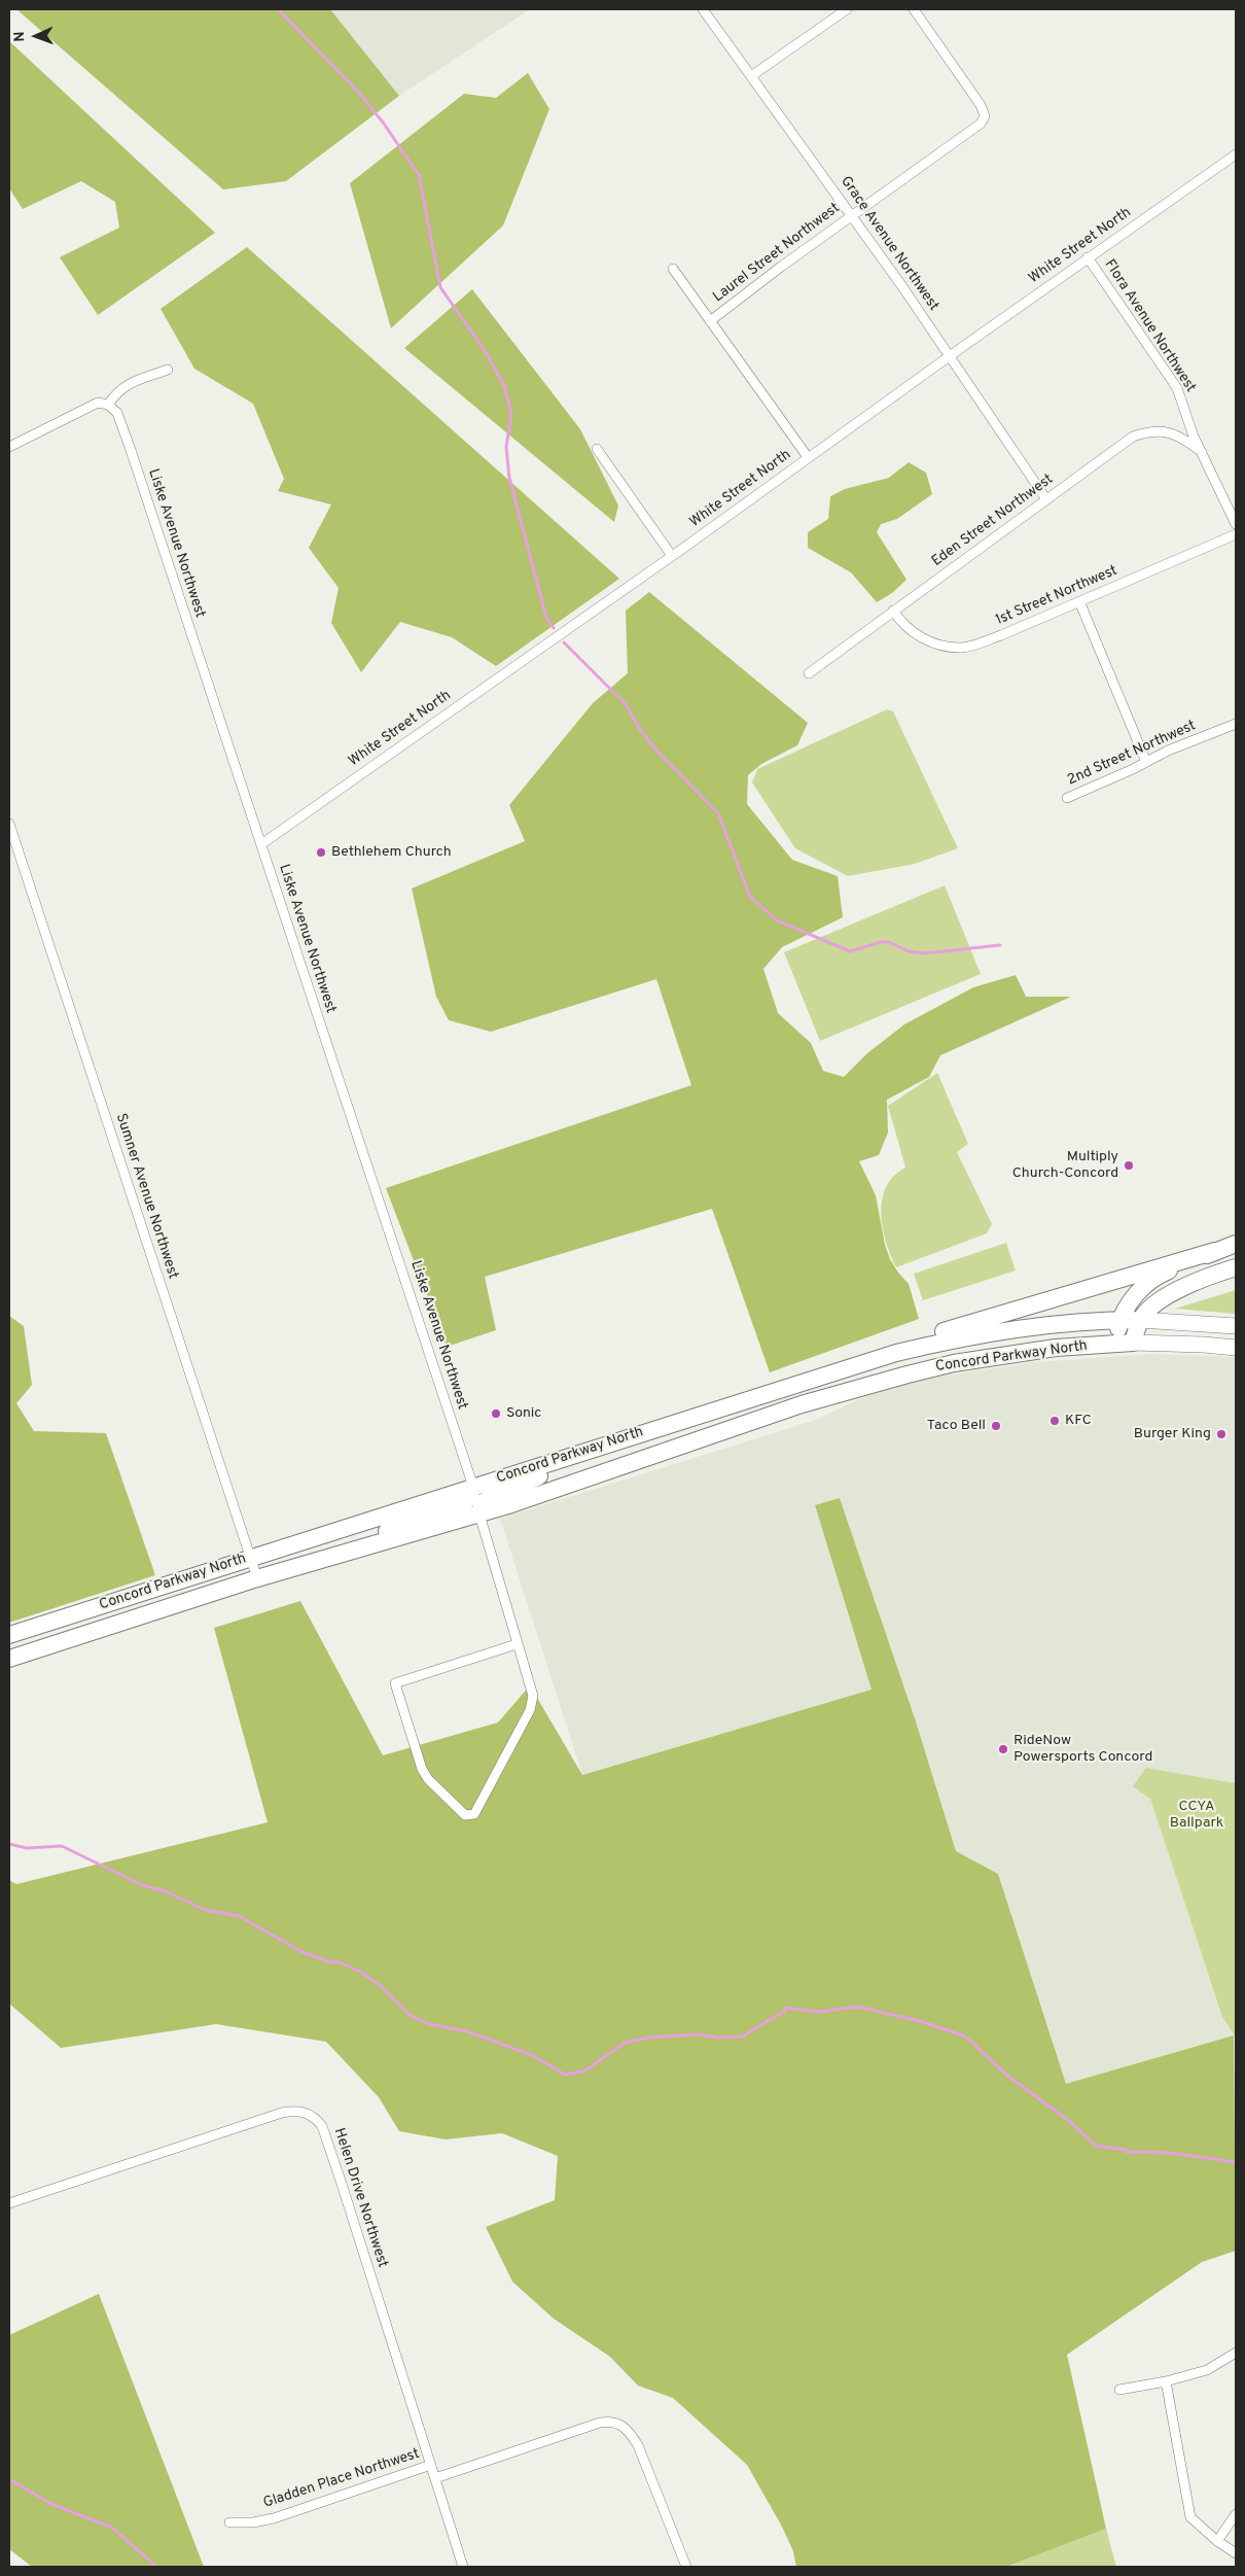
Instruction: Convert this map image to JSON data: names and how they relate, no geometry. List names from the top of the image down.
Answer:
{
  "streets": {
    "highway": ["Concord Parkway North"],
    "street": [
      "Grace Avenue Northwest",
      "White Street North",
      "Laurel Street Northwest",
      "Flora Avenue Northwest",
      "Eden Street Northwest",
      "Liske Avenue Northwest",
      "1st Street Northwest",
      "2nd Street Northwest",
      "Sumner Avenue Northwest",
      "Helen Drive Northwest",
      "Gladden Place Northwest"
    ]
  },
  "crossings": [
    ["Grace Avenue Northwest", "White Street North"],
    ["Grace Avenue Northwest", "Laurel Street Northwest"],
    ["Grace Avenue Northwest", "Eden Street Northwest"],
    ["White Street North", "Flora Avenue Northwest"],
    ["White Street North", "Liske Avenue Northwest"],
    ["Flora Avenue Northwest", "Eden Street Northwest"],
    ["Eden Street Northwest", "1st Street Northwest"],
    ["Liske Avenue Northwest", "Concord Parkway North"],
    ["Sumner Avenue Northwest", "Concord Parkway North"],
    ["Helen Drive Northwest", "Gladden Place Northwest"]
  ],
  "parks": ["CCYA Ballpark"],
  "places": [
    "Bethlehem Church",
    "Multiply Church-Concord",
    "Sonic",
    "KFC",
    "Taco Bell",
    "Burger King",
    "RideNow Powersports Concord"
  ],
  "north": "left"
}
